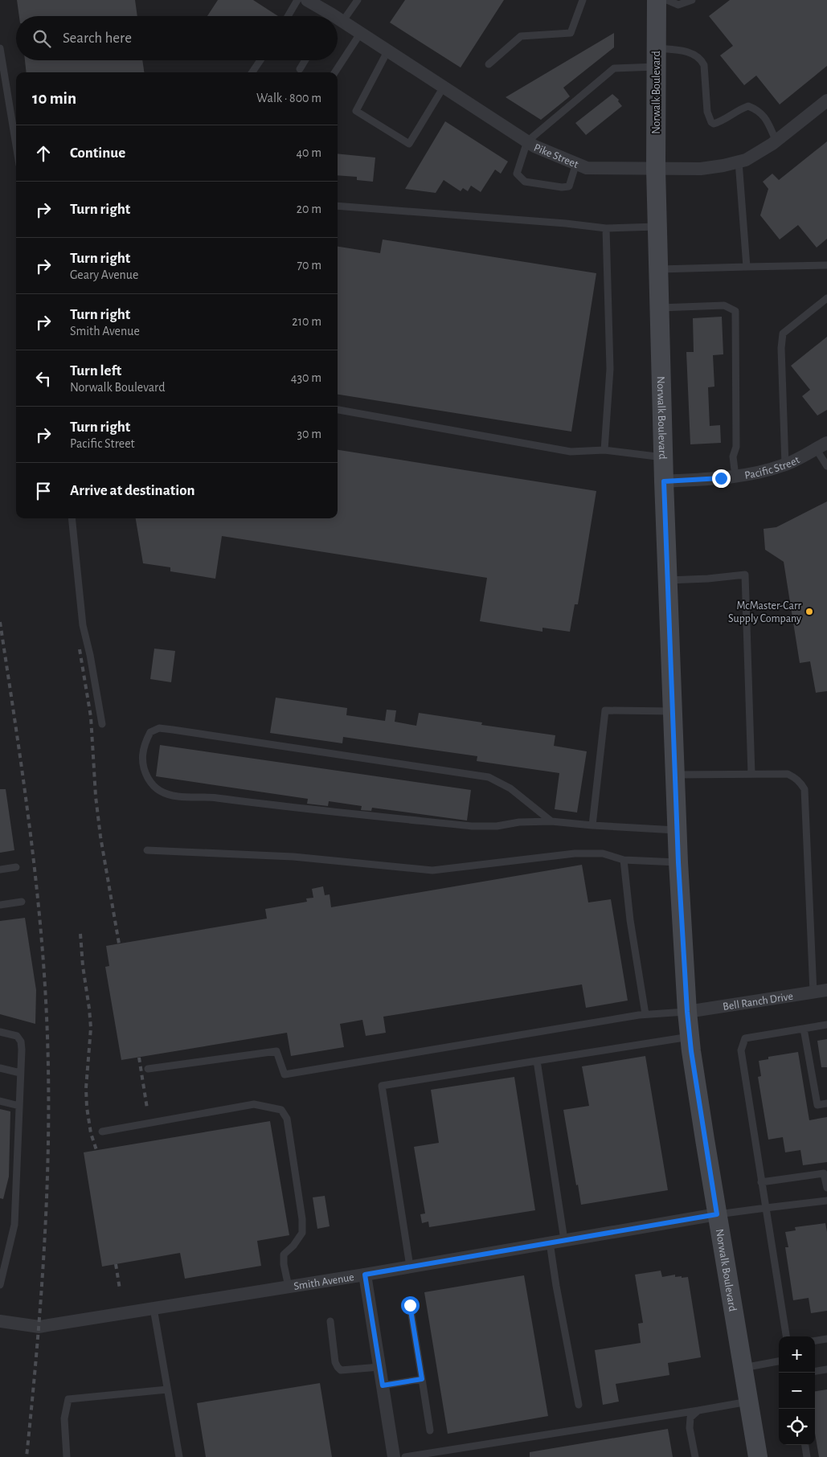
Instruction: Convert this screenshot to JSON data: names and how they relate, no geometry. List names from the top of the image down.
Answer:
{
  "streets": {
    "main road": ["Norwalk Boulevard"],
    "street": [
      "Pike Street",
      "Pacific Street",
      "Bell Ranch Drive",
      "Smith Avenue"
    ]
  },
  "crossings": [
    ["Norwalk Boulevard", "Pike Street"],
    ["Norwalk Boulevard", "Pacific Street"],
    ["Norwalk Boulevard", "Bell Ranch Drive"],
    ["Norwalk Boulevard", "Smith Avenue"]
  ],
  "places": ["McMaster-Carr Supply Company"],
  "page": {
    "search": "Search here",
    "heading": ["10 min", "Walk · 800 m"],
    "list": [
      ["Continue", "40 m"],
      ["Turn right", "20 m"],
      ["Turn right", "Geary Avenue", "70 m"],
      ["Turn right", "Smith Avenue", "210 m"],
      ["Turn left", "Norwalk Boulevard", "430 m"],
      ["Turn right", "Pacific Street", "30 m"],
      "Arrive at destination"
    ],
    "map_buttons": ["+", "−"]
  }
}
